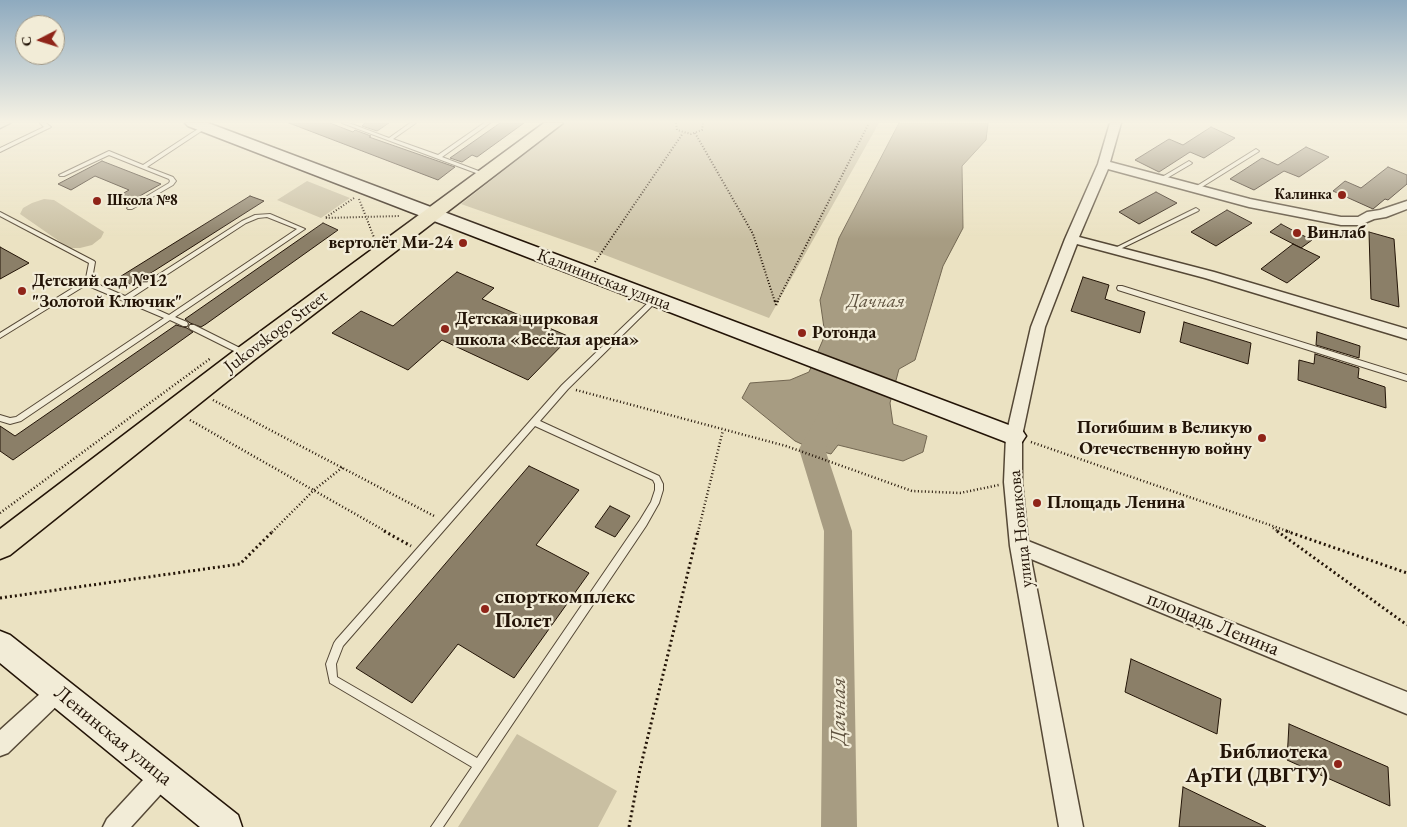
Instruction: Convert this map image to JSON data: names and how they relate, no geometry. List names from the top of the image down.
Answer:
{
  "streets": {
    "main road": ["Jukovskogo Street"],
    "street": [
      "Калининская улица",
      "улица Новикова",
      "площадь Ленина",
      "Ленинская улица"
    ]
  },
  "crossings": [
    ["Калининская улица", "Jukovskogo Street"],
    ["Калининская улица", "улица Новикова"],
    ["улица Новикова", "площадь Ленина"]
  ],
  "water": ["Дачная"],
  "places": [
    "Калинка",
    "Школа №8",
    "Винлаб",
    "вертолёт Ми-24",
    "Детский сад №12 \"Золотой Ключик\"",
    "Детская цирковая школа «Весёлая арена»",
    "Ротонда",
    "Погибшим в Великую Отечественную войну",
    "Площадь Ленина",
    "спорткомплекс Полет",
    "Библиотека АрТИ (ДВГТУ)"
  ],
  "north": "left"
}
